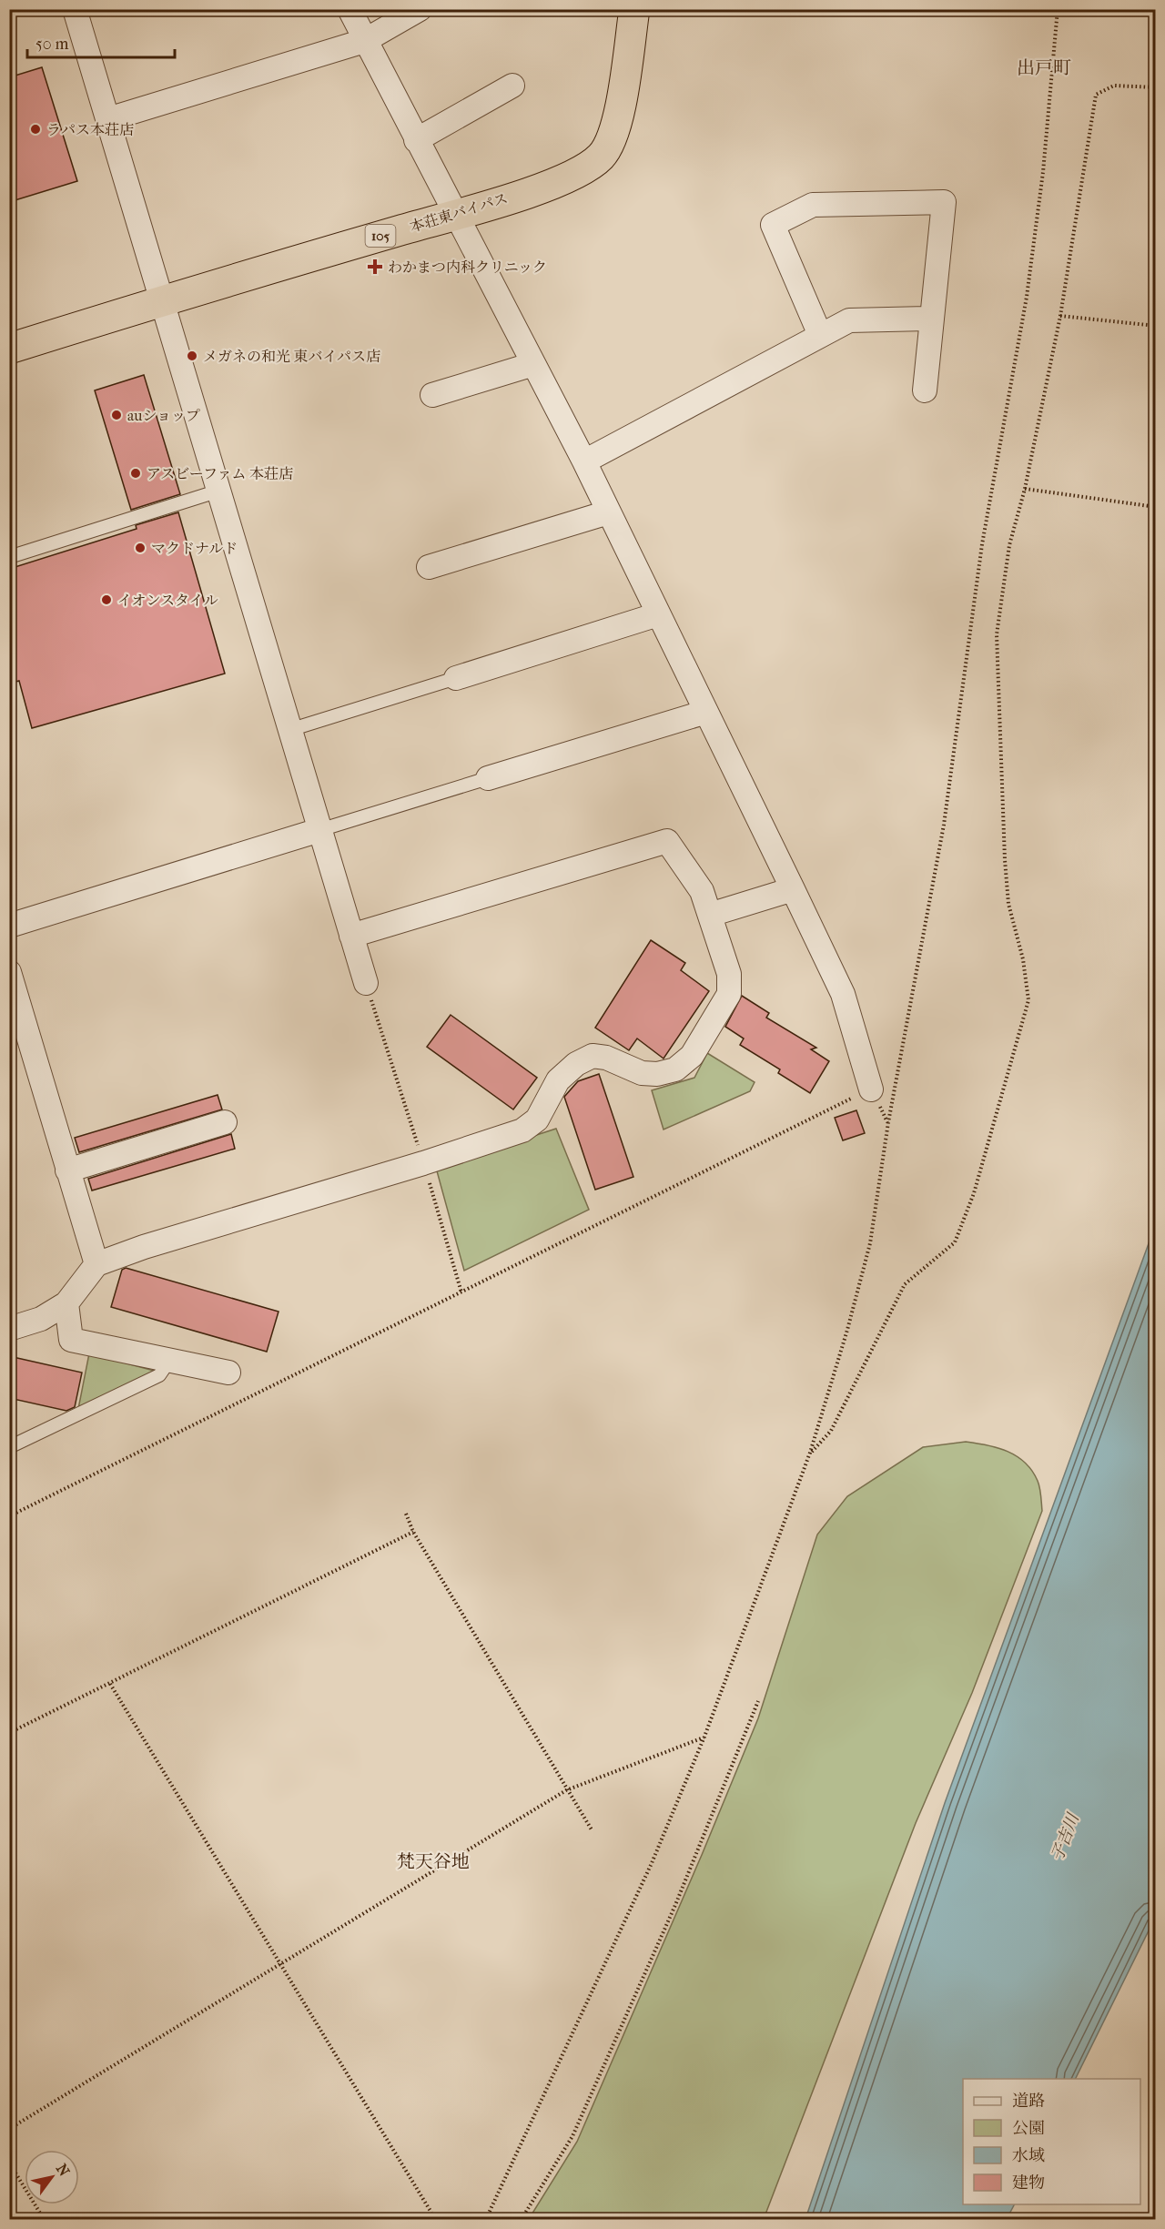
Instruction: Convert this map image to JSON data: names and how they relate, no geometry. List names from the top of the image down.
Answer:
{
  "streets": {
    "highway": ["本荘東バイパス", "105"]
  },
  "districts": ["出戸町", "梵天谷地"],
  "water": ["子吉川"],
  "places": {
    "other": [
      "ラパス本荘店",
      "メガネの和光 東バイパス店",
      "auショップ",
      "アスビーファム 本荘店",
      "マクドナルド",
      "イオンスタイル"
    ],
    "health": ["わかまつ内科クリニック"]
  },
  "legend": [
    "道路",
    "公園",
    "水域",
    "建物"
  ],
  "scale_bar": "50 m",
  "north": "top right"
}
